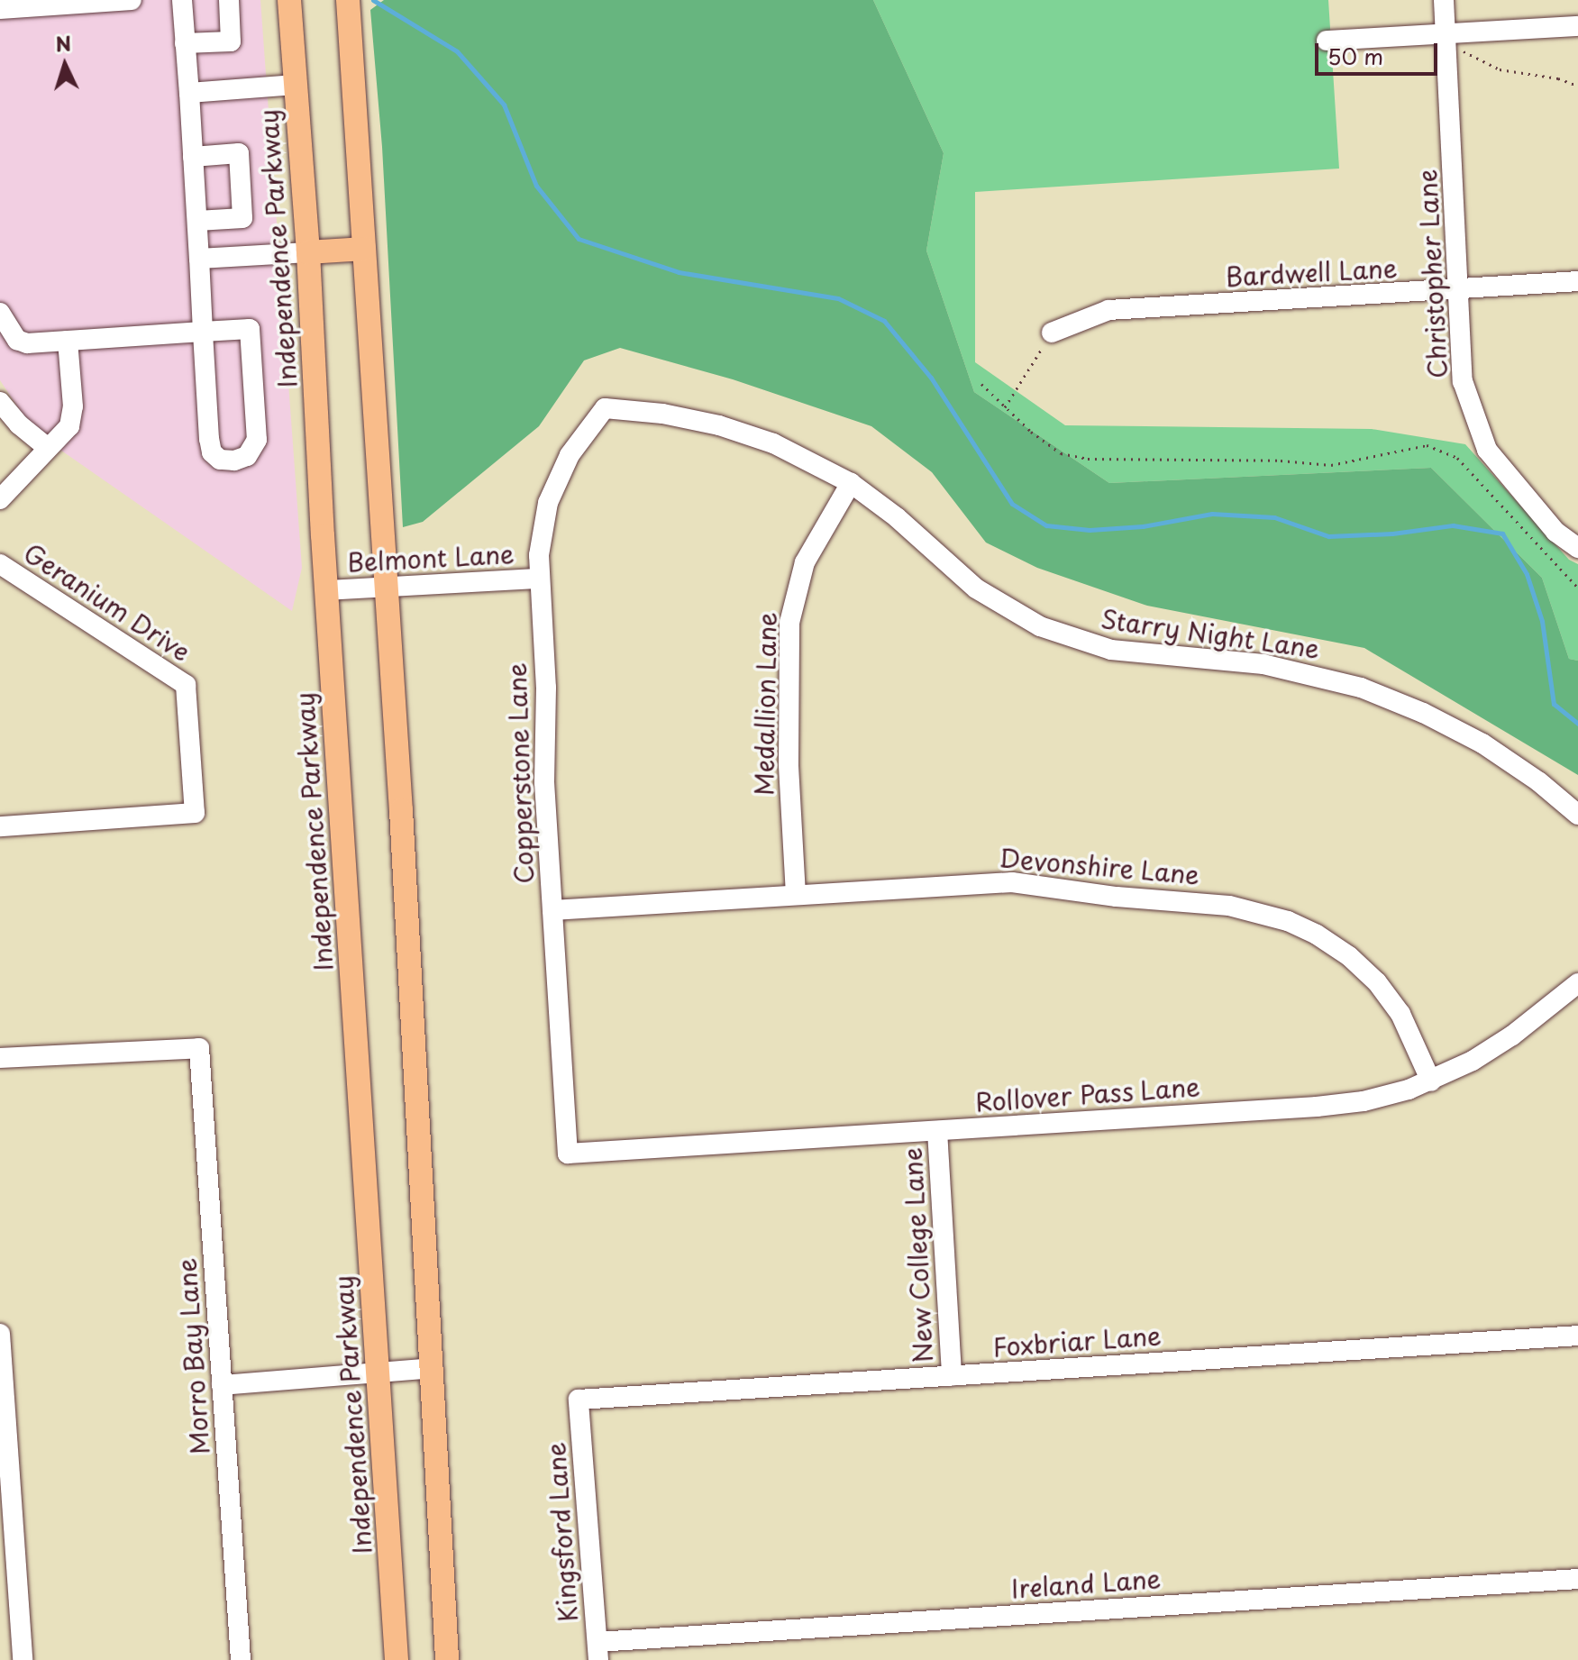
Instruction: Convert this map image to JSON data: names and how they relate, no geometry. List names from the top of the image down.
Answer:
{
  "streets": {
    "main road": ["Independence Parkway"],
    "street": [
      "Bardwell Lane",
      "Christopher Lane",
      "Belmont Lane",
      "Geranium Drive",
      "Starry Night Lane",
      "Medallion Lane",
      "Copperstone Lane",
      "Devonshire Lane",
      "Rollover Pass Lane",
      "New College Lane",
      "Foxbriar Lane",
      "Morro Bay Lane",
      "Kingsford Lane",
      "Ireland Lane"
    ]
  },
  "crossings": [
    ["Independence Parkway", "Belmont Lane"],
    ["Bardwell Lane", "Christopher Lane"],
    ["Belmont Lane", "Copperstone Lane"],
    ["Starry Night Lane", "Medallion Lane"],
    ["Starry Night Lane", "Copperstone Lane"],
    ["Medallion Lane", "Devonshire Lane"],
    ["Copperstone Lane", "Devonshire Lane"],
    ["Copperstone Lane", "Rollover Pass Lane"],
    ["Devonshire Lane", "Rollover Pass Lane"],
    ["Rollover Pass Lane", "New College Lane"],
    ["New College Lane", "Foxbriar Lane"],
    ["Foxbriar Lane", "Kingsford Lane"],
    ["Kingsford Lane", "Ireland Lane"]
  ],
  "scale_bar": "50 m",
  "north": "top"
}
